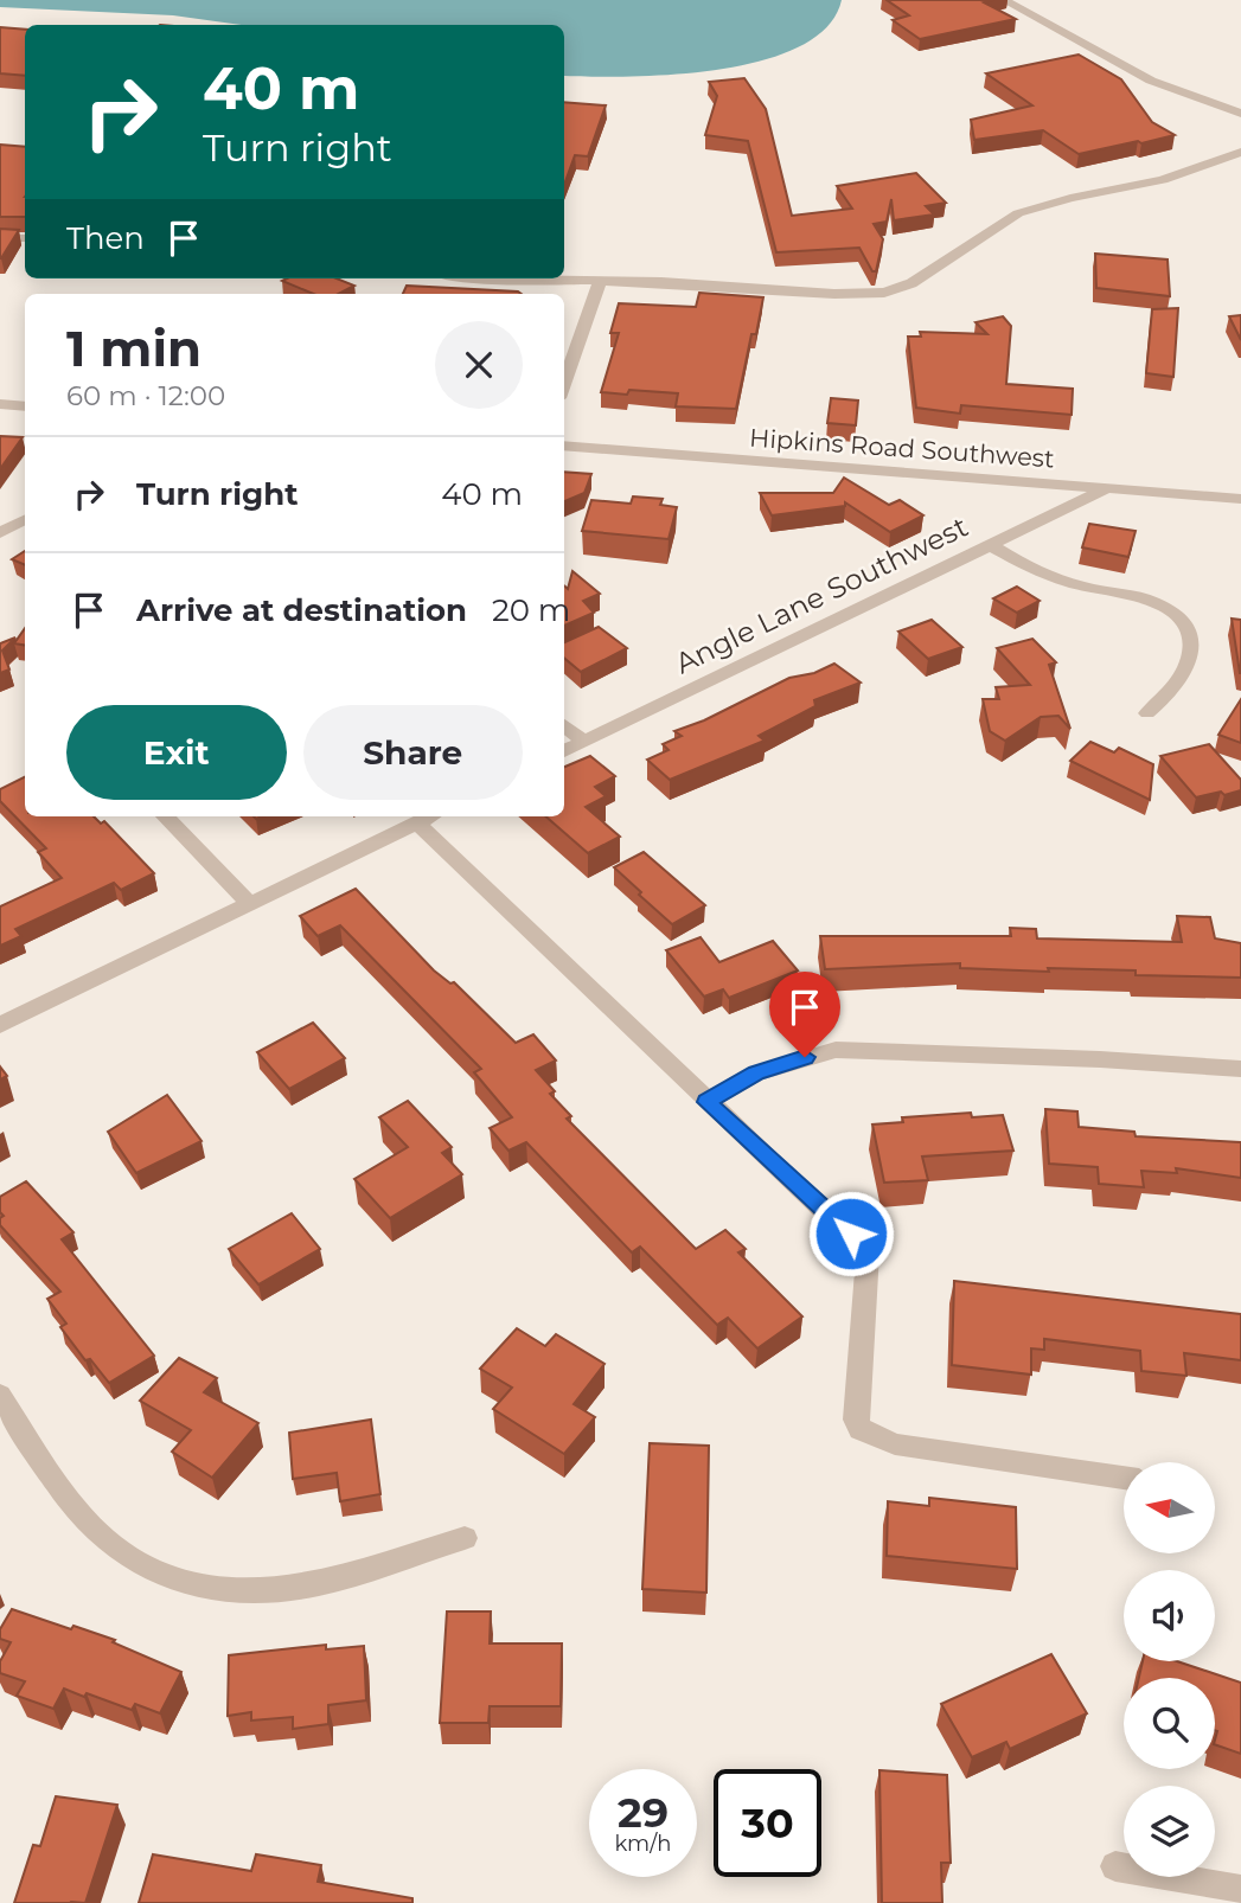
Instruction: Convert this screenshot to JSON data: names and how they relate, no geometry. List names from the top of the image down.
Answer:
{
  "streets": {
    "street": ["Hipkins Road Southwest", "Angle Lane Southwest"]
  },
  "crossings": [
    ["Hipkins Road Southwest", "Angle Lane Southwest"]
  ],
  "north": "left",
  "page": {
    "turn": ["40 m", "Turn right"],
    "then": "Then",
    "heading": ["1 min", "60 m · 12:00"],
    "list": [
      {
        "name": "Turn right",
        "value": "40 m"
      },
      {
        "name": "Arrive at destination",
        "value": "20 m"
      }
    ],
    "buttons": ["Exit", "Share"],
    "speed": "29 km/h",
    "limit": "30"
  }
}
